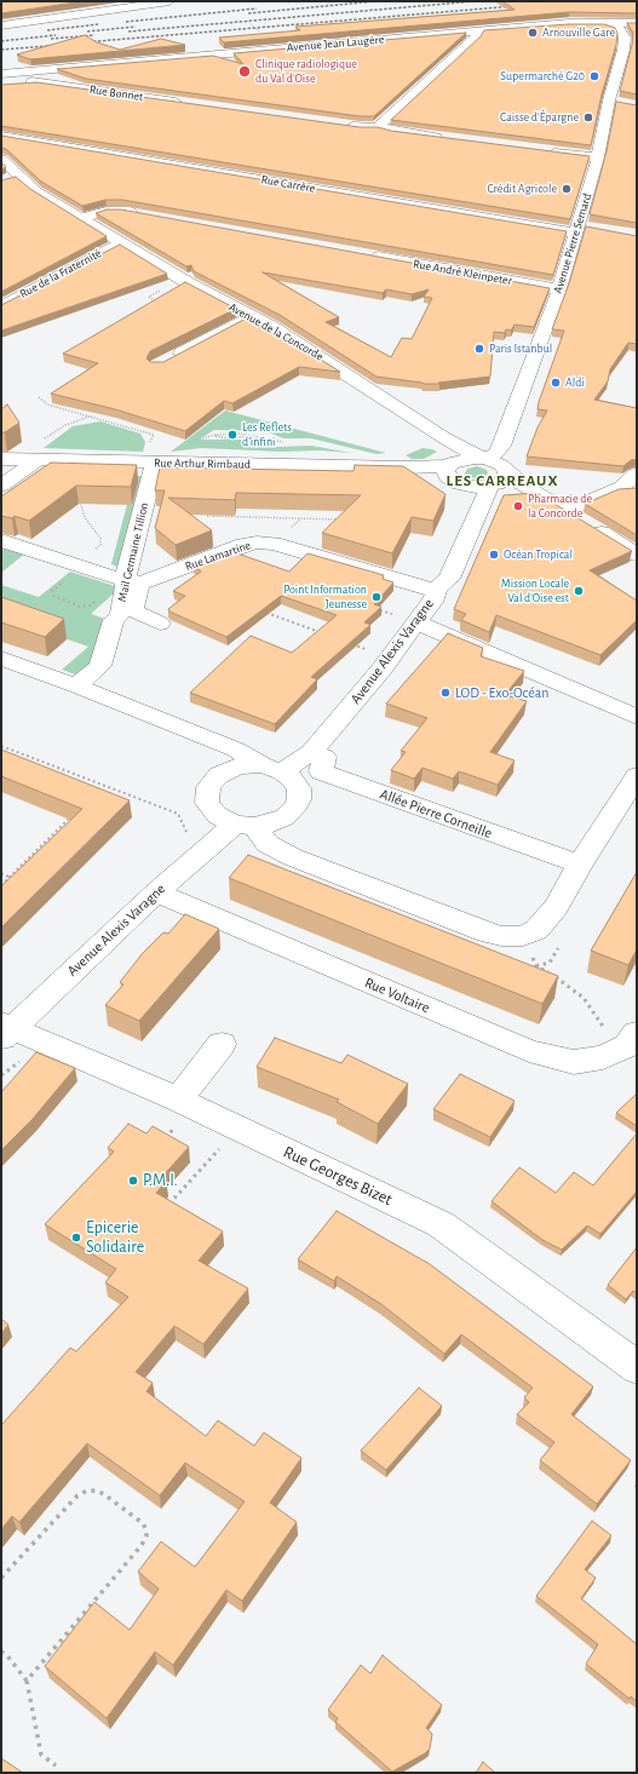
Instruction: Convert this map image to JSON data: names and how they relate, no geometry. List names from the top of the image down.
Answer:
{
  "streets": {
    "street": [
      "Avenue Jean Laugère",
      "Rue Bonnet",
      "Rue Carrère",
      "Avenue Pierre Semard",
      "Rue André Kleinpeter",
      "Rue de la Fraternité",
      "Avenue de la Concorde",
      "Rue Arthur Rimbaud",
      "Mail Germaine Tillion",
      "Rue Lamartine",
      "Avenue Alexis Varagne",
      "Allée Pierre Corneille",
      "Rue Voltaire",
      "Rue Georges Bizet"
    ]
  },
  "crossings": [
    ["Avenue Jean Laugère", "Rue Bonnet"],
    ["Avenue Jean Laugère", "Avenue Pierre Semard"],
    ["Rue Carrère", "Avenue Pierre Semard"],
    ["Avenue Pierre Semard", "Rue André Kleinpeter"],
    ["Avenue Pierre Semard", "Avenue de la Concorde"],
    ["Rue de la Fraternité", "Avenue de la Concorde"],
    ["Avenue de la Concorde", "Rue Arthur Rimbaud"],
    ["Avenue de la Concorde", "Avenue Alexis Varagne"],
    ["Rue Arthur Rimbaud", "Mail Germaine Tillion"],
    ["Rue Arthur Rimbaud", "Avenue Alexis Varagne"],
    ["Mail Germaine Tillion", "Rue Lamartine"],
    ["Rue Lamartine", "Avenue Alexis Varagne"],
    ["Avenue Alexis Varagne", "Allée Pierre Corneille"],
    ["Avenue Alexis Varagne", "Rue Voltaire"],
    ["Avenue Alexis Varagne", "Rue Georges Bizet"]
  ],
  "districts": ["LES CARREAUX"],
  "places": [
    "Arnouville Gare",
    "Clinique radiologique du Val d'Oise",
    "Supermarché G20",
    "Caisse d'Épargne",
    "Crédit Agricole",
    "Paris Istanbul",
    "Aldi",
    "Les Reflets d’infini",
    "Pharmacie de la Concorde",
    "Océan Tropical",
    "Mission Locale Val d'Oise est",
    "Point Information Jeunesse",
    "LOD - Exo-Océan",
    "P.M.I.",
    "Epicerie Solidaire"
  ]
}
